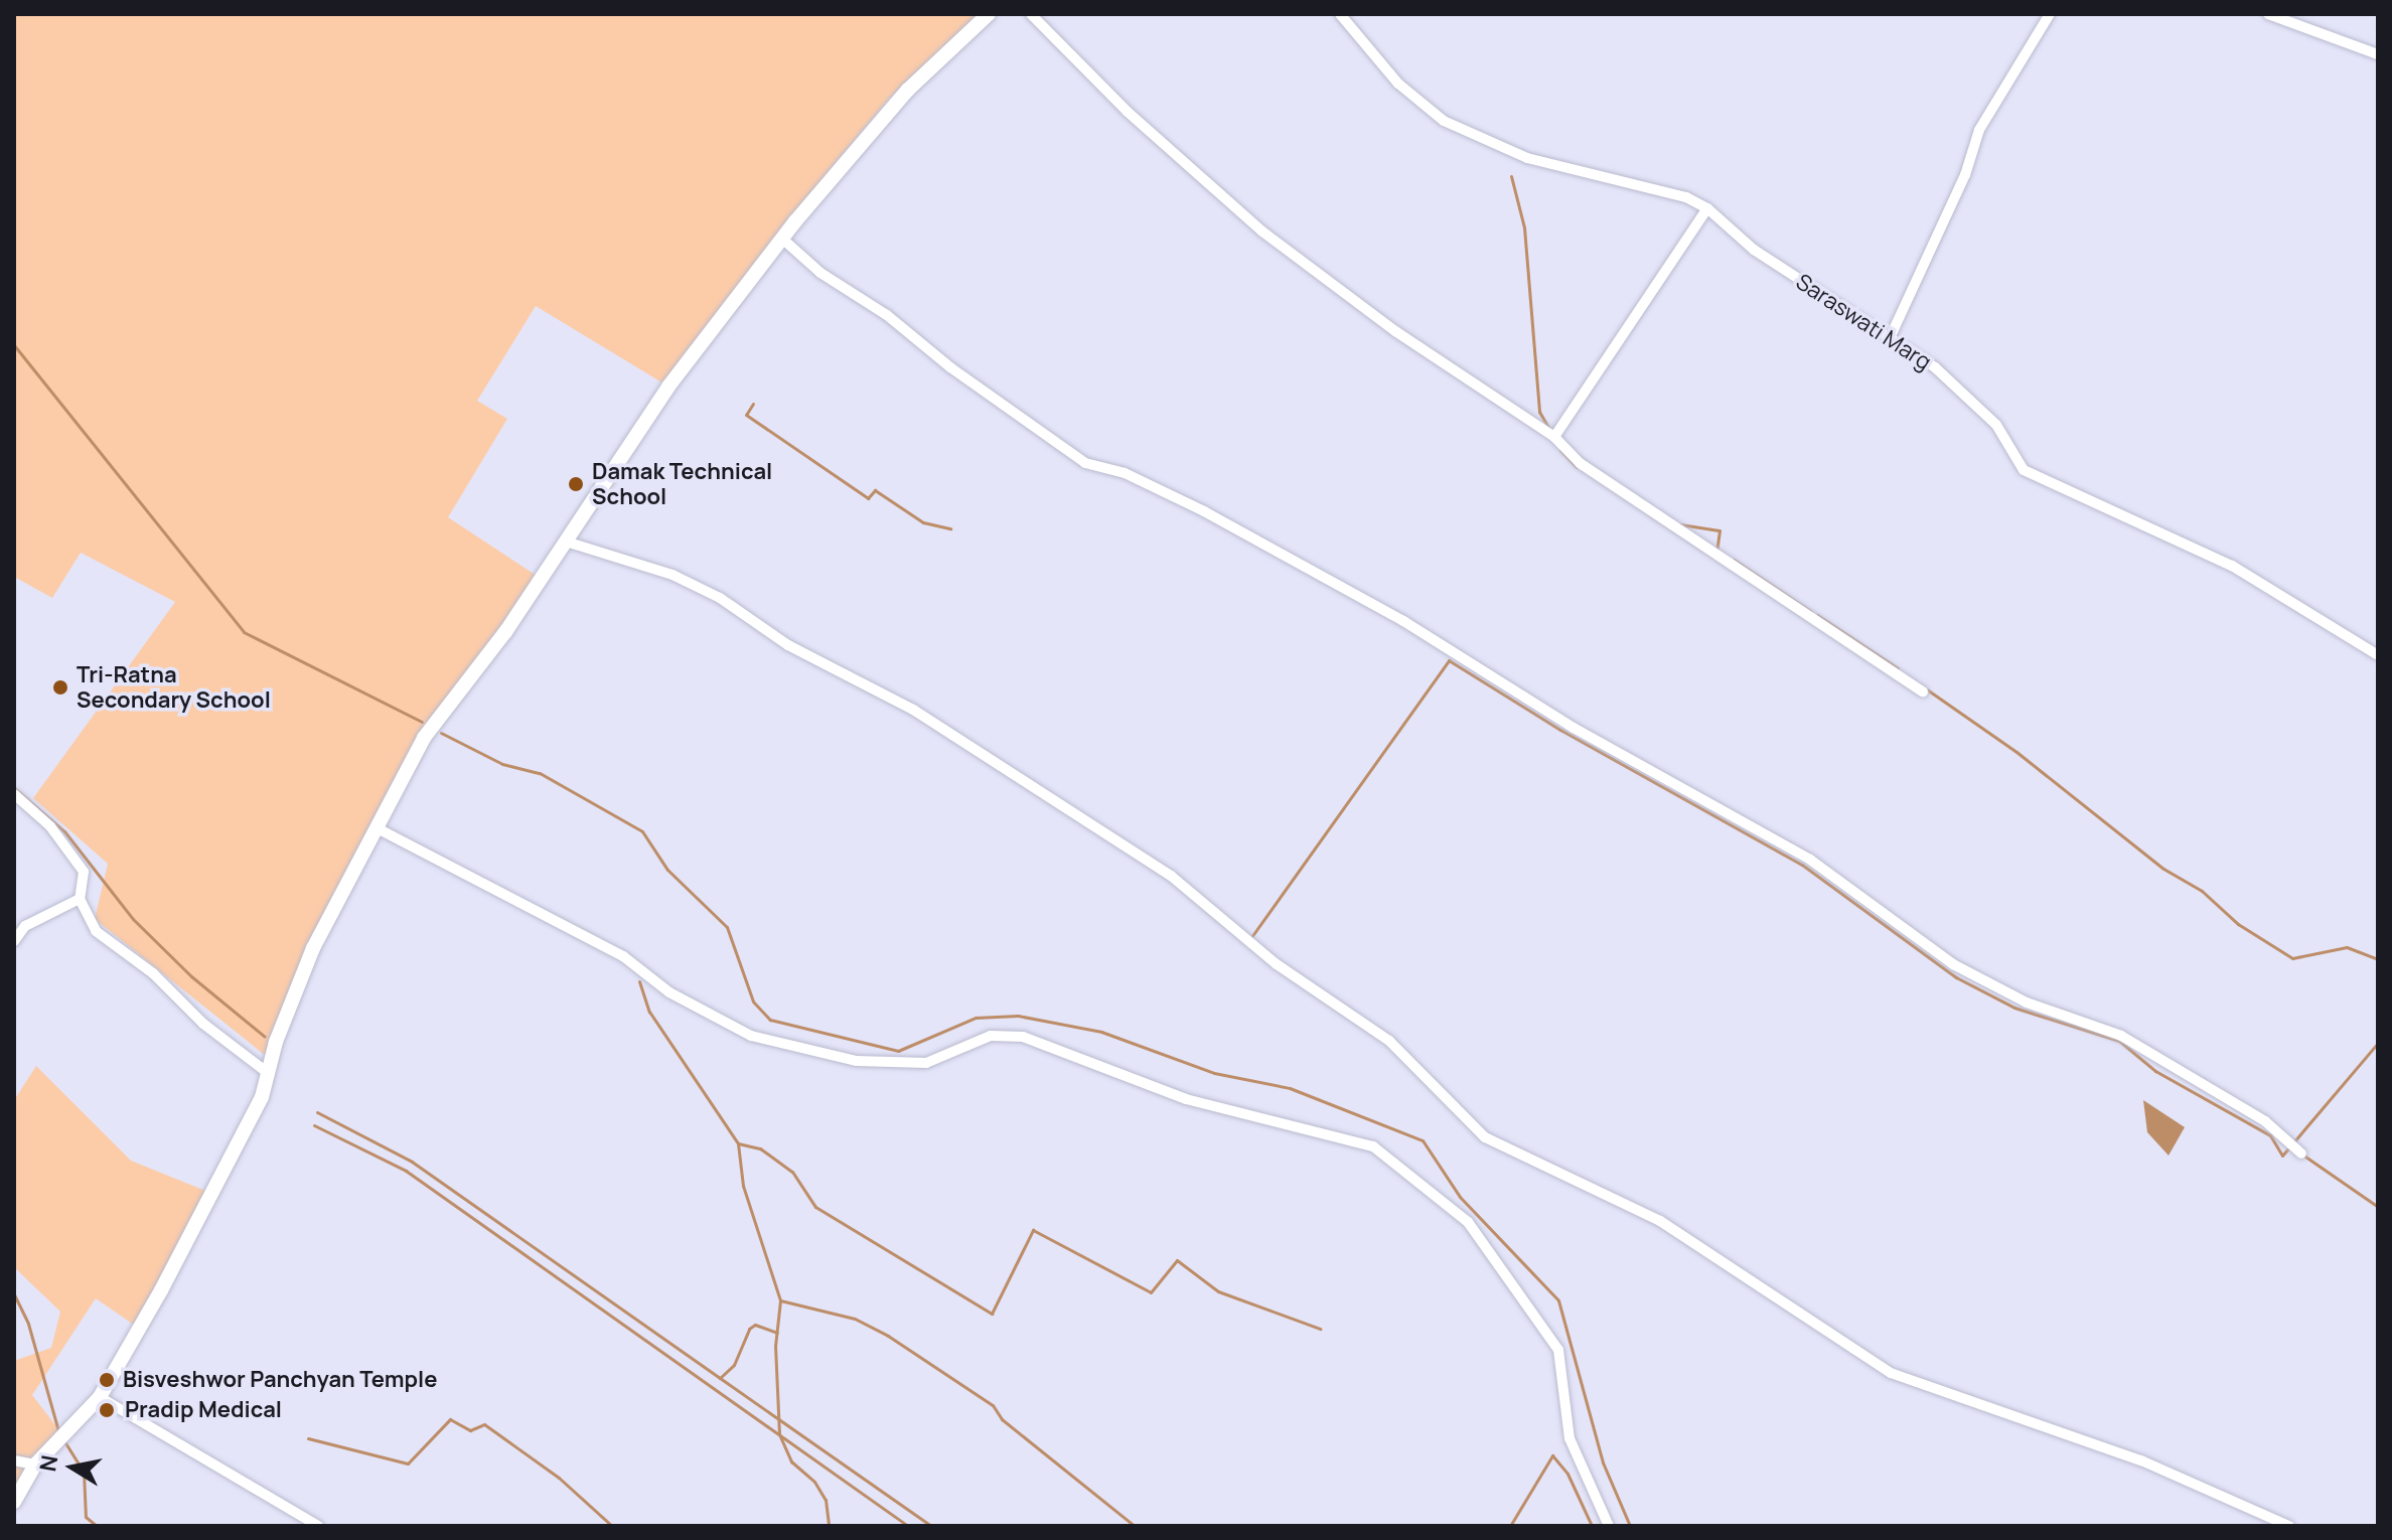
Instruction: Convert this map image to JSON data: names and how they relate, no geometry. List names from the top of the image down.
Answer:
{
  "streets": {
    "street": ["Saraswati Marg"]
  },
  "places": [
    "Damak Technical School",
    "Tri-Ratna Secondary School",
    "Bisveshwor Panchyan Temple",
    "Pradip Medical"
  ],
  "north": "left"
}
